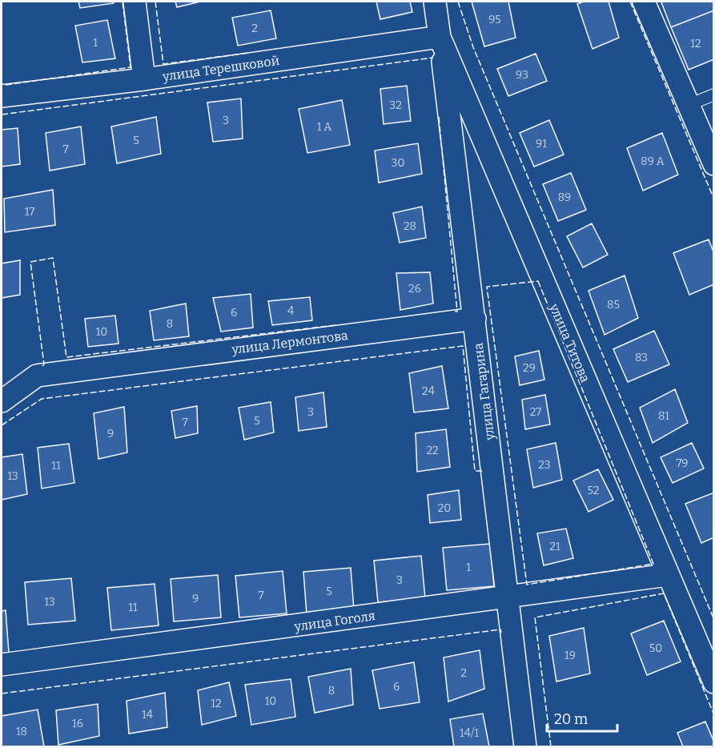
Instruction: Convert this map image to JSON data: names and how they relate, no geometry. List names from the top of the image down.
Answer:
{
  "streets": {
    "street": [
      "улица Терешковой",
      "улица Лермонтова",
      "улица Титова",
      "улица Гагарина",
      "улица Гоголя"
    ]
  },
  "crossings": [
    ["улица Терешковой", "улица Титова"],
    ["улица Терешковой", "улица Гагарина"],
    ["улица Лермонтова", "улица Гагарина"],
    ["улица Титова", "улица Гагарина"],
    ["улица Титова", "улица Гоголя"],
    ["улица Гагарина", "улица Гоголя"]
  ],
  "house_numbers": [
    "95",
    "2",
    "1",
    "12",
    "93",
    "32",
    "3",
    "1 А",
    "5",
    "91",
    "7",
    "89 А",
    "30",
    "89",
    "17",
    "28",
    "26",
    "85",
    "4",
    "6",
    "8",
    "10",
    "83",
    "29",
    "24",
    "3",
    "27",
    "81",
    "5",
    "7",
    "9",
    "22",
    "79",
    "23",
    "11",
    "13",
    "52",
    "20",
    "21",
    "1",
    "3",
    "5",
    "7",
    "9",
    "13",
    "11",
    "50",
    "19",
    "2",
    "6",
    "8",
    "10",
    "12",
    "14",
    "16",
    "18",
    "14/1"
  ],
  "scale_bar": "20 m"
}
